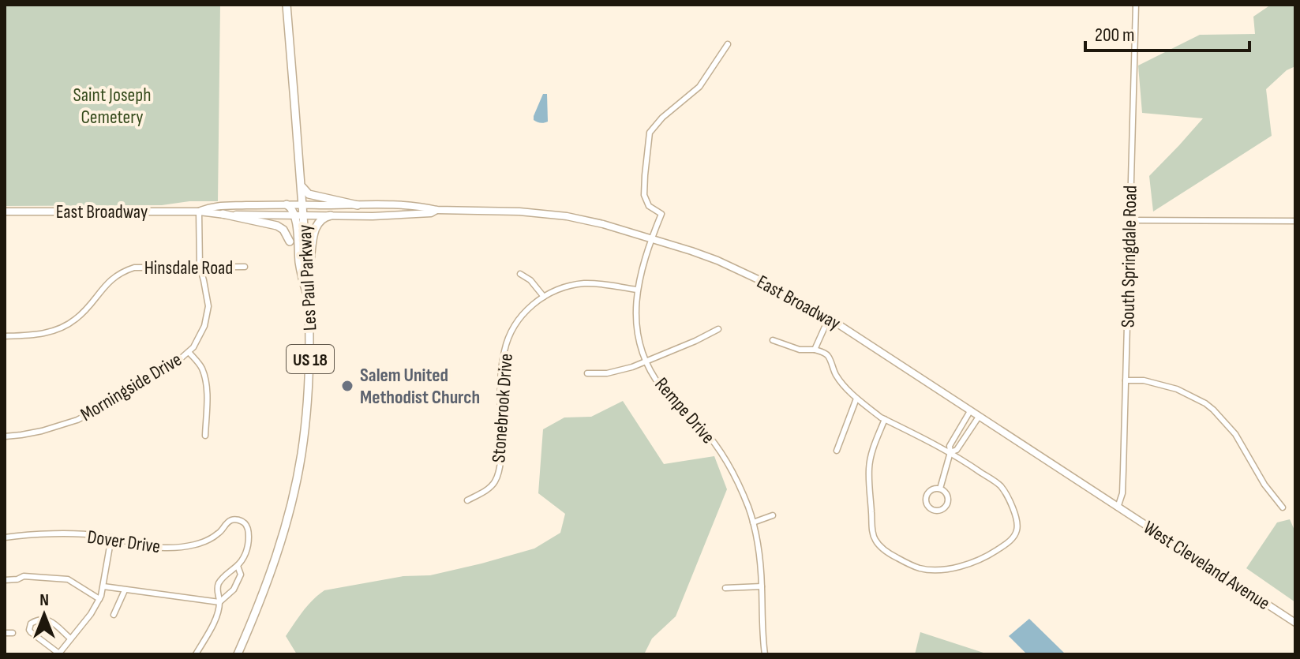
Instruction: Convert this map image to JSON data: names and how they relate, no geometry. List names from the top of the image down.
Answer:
{
  "streets": {
    "main road": [
      "East Broadway",
      "Les Paul Parkway",
      "US 18",
      "West Cleveland Avenue"
    ],
    "street": [
      "South Springdale Road",
      "Hinsdale Road",
      "Morningside Drive",
      "Stonebrook Drive",
      "Rempe Drive",
      "Dover Drive"
    ]
  },
  "crossings": [
    ["East Broadway", "South Springdale Road"],
    ["East Broadway", "Les Paul Parkway"],
    ["East Broadway", "Morningside Drive"],
    ["East Broadway", "Rempe Drive"],
    ["East Broadway", "West Cleveland Avenue"],
    ["South Springdale Road", "West Cleveland Avenue"],
    ["Hinsdale Road", "Morningside Drive"],
    ["Stonebrook Drive", "Rempe Drive"]
  ],
  "parks": ["Saint Joseph Cemetery"],
  "places": ["Salem United Methodist Church"],
  "scale_bar": "200 m",
  "north": "top"
}
